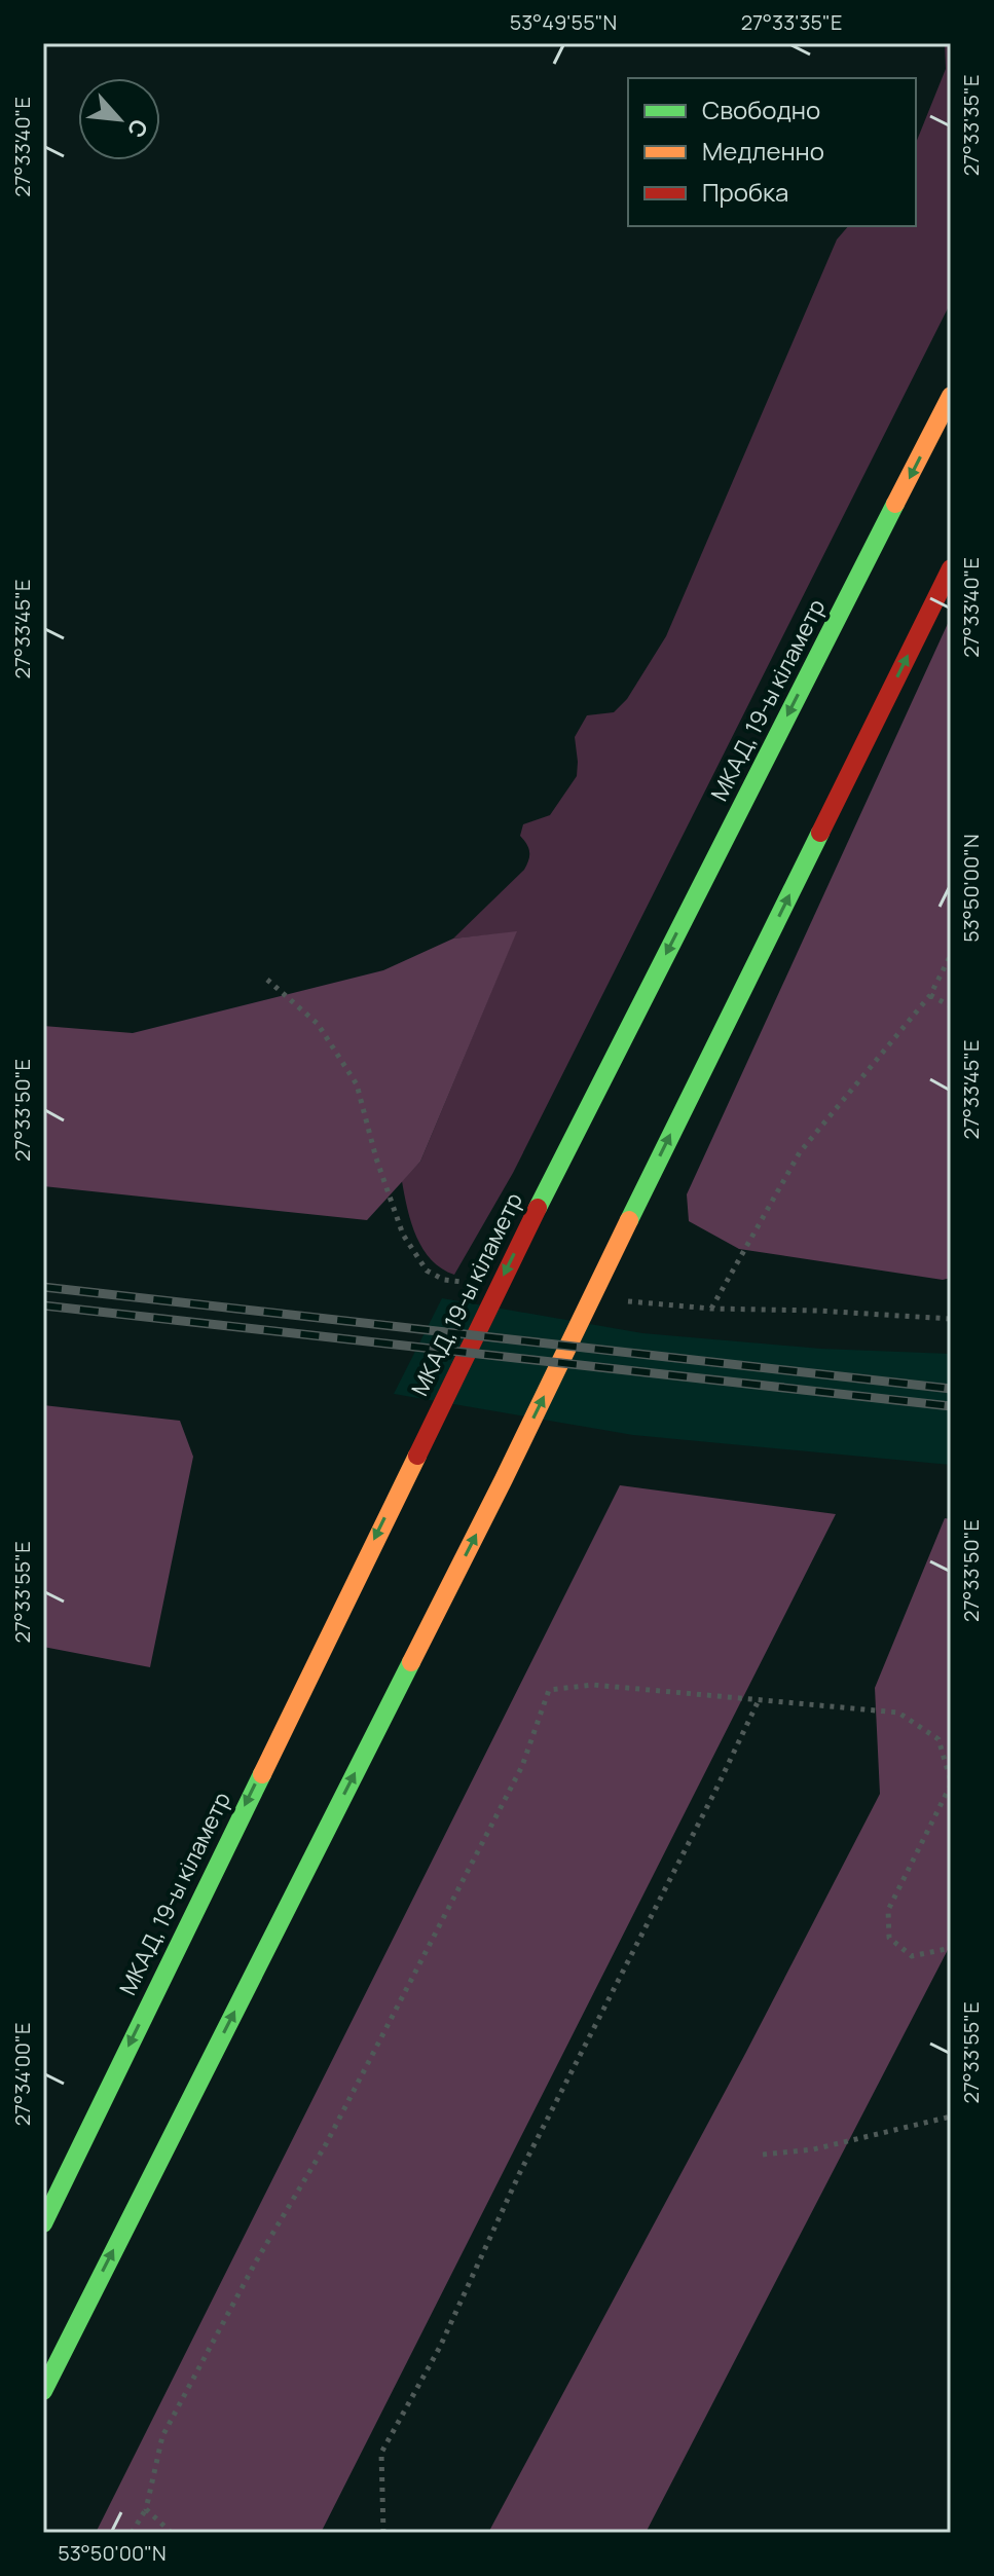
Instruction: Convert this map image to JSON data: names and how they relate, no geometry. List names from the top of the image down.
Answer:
{
  "streets": {
    "highway": ["МКАД, 19-ы кіламетр"]
  },
  "legend": ["Свободно", "Медленно", "Пробка"],
  "north": "bottom right",
  "coordinates": [
    "53°49'55\"N",
    "27°33'35\"E",
    "27°33'40\"E",
    "27°33'45\"E",
    "53°50'00\"N",
    "27°33'50\"E",
    "27°33'55\"E",
    "27°34'00\"E"
  ]
}
